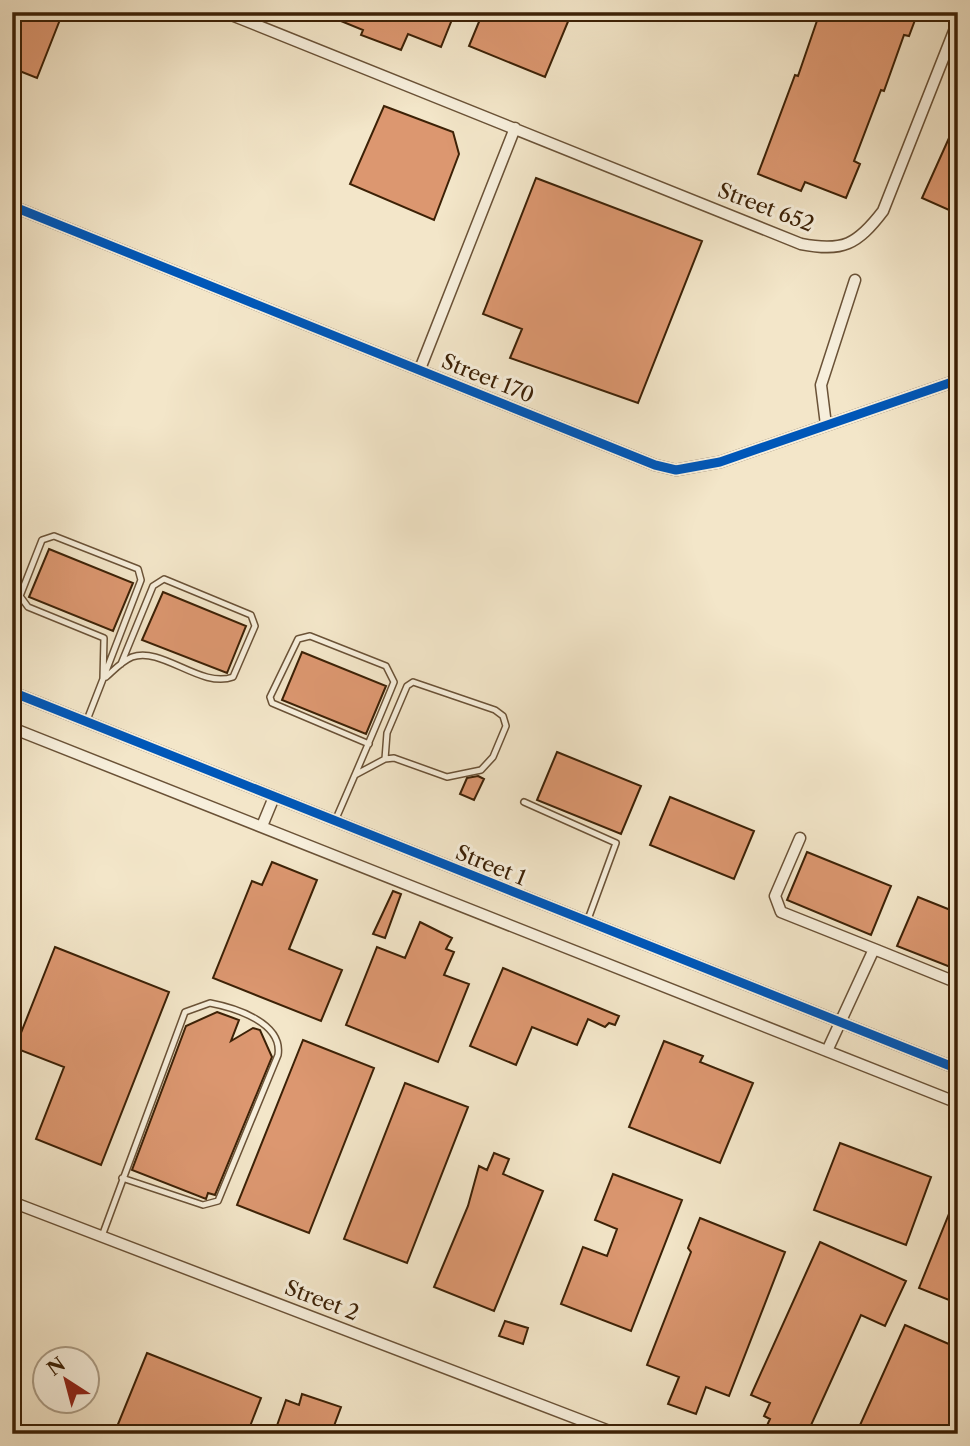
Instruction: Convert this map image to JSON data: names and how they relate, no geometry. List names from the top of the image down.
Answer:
{
  "streets": {
    "street": [
      "Street 652",
      "Street 170",
      "Street 1",
      "Street 2"
    ]
  },
  "north": "top left"
}
